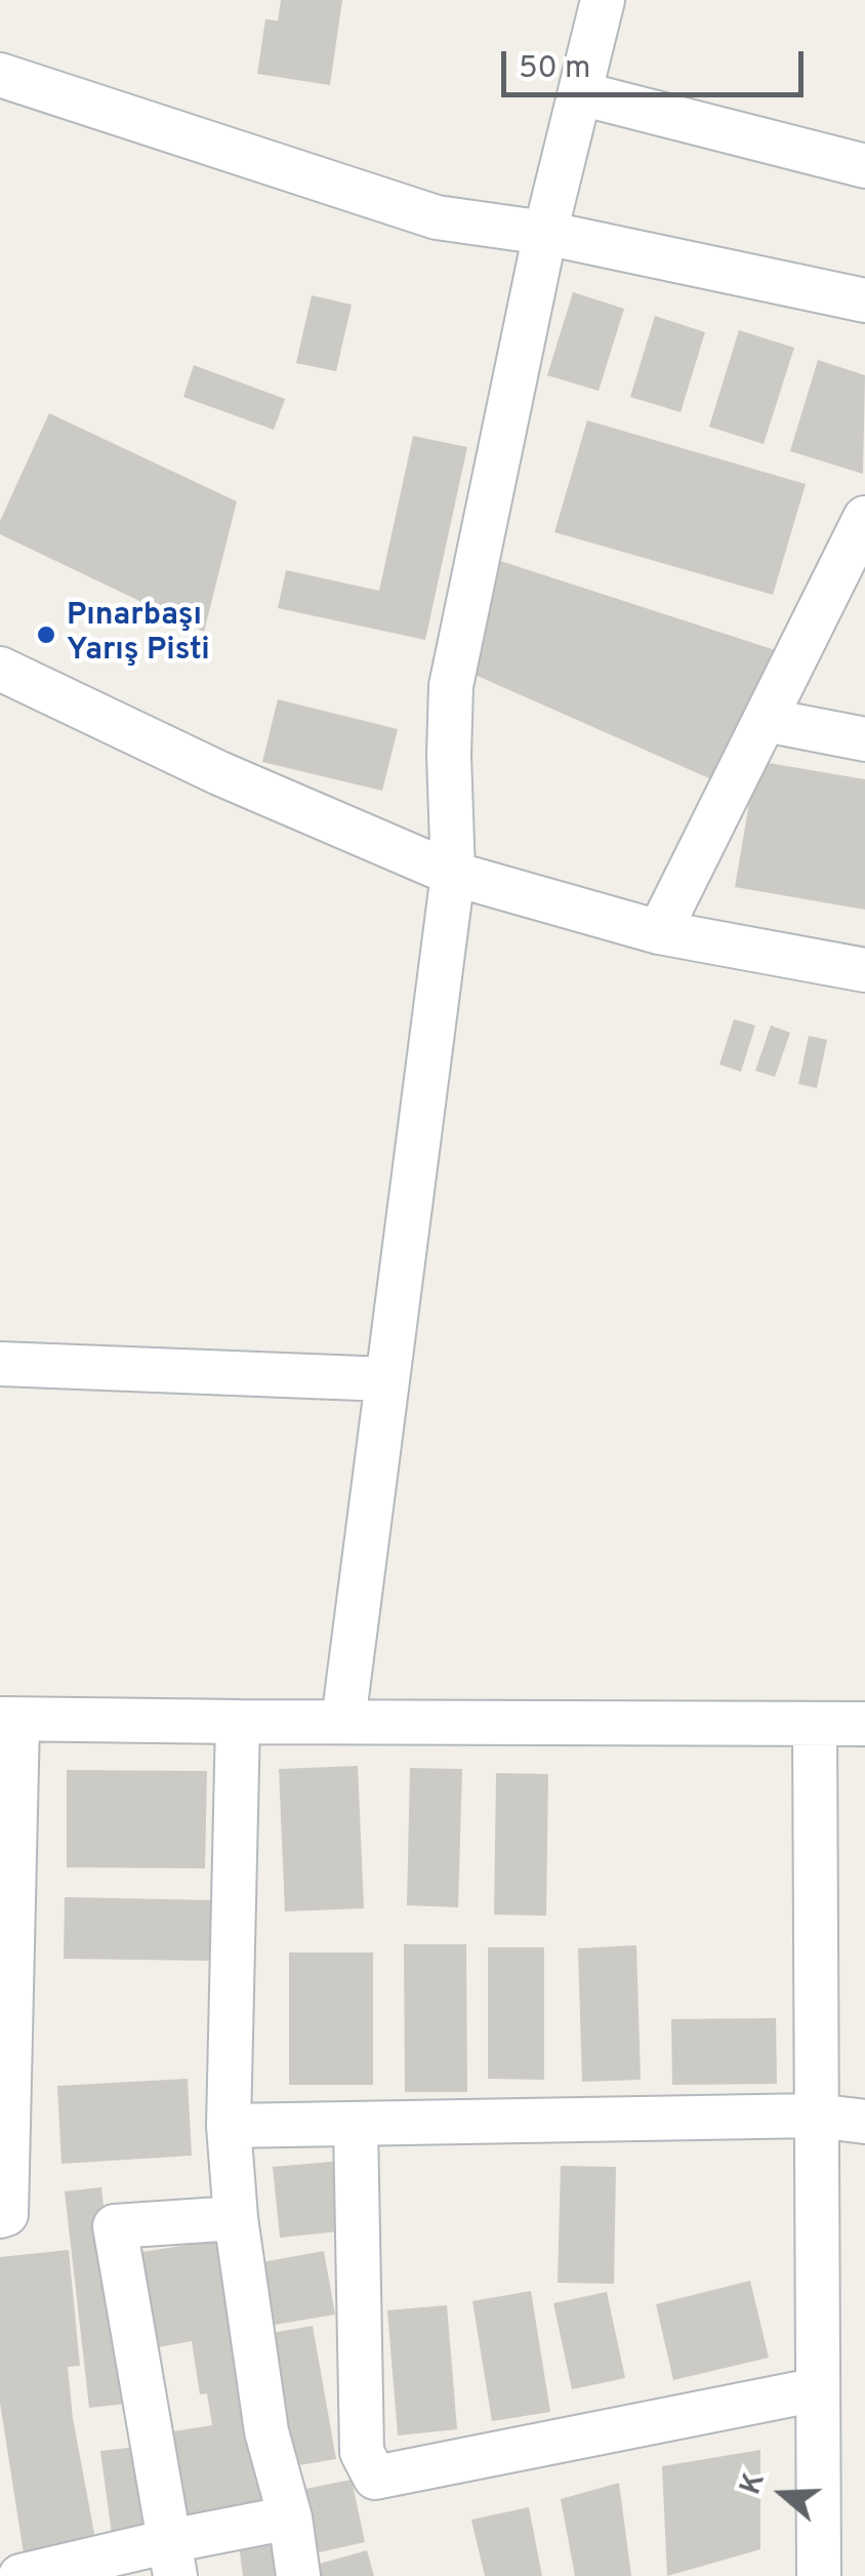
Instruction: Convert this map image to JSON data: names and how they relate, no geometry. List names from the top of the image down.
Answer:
{
  "places": ["Pınarbaşı Yarış Pisti"],
  "scale_bar": "50 m",
  "north": "left"
}
